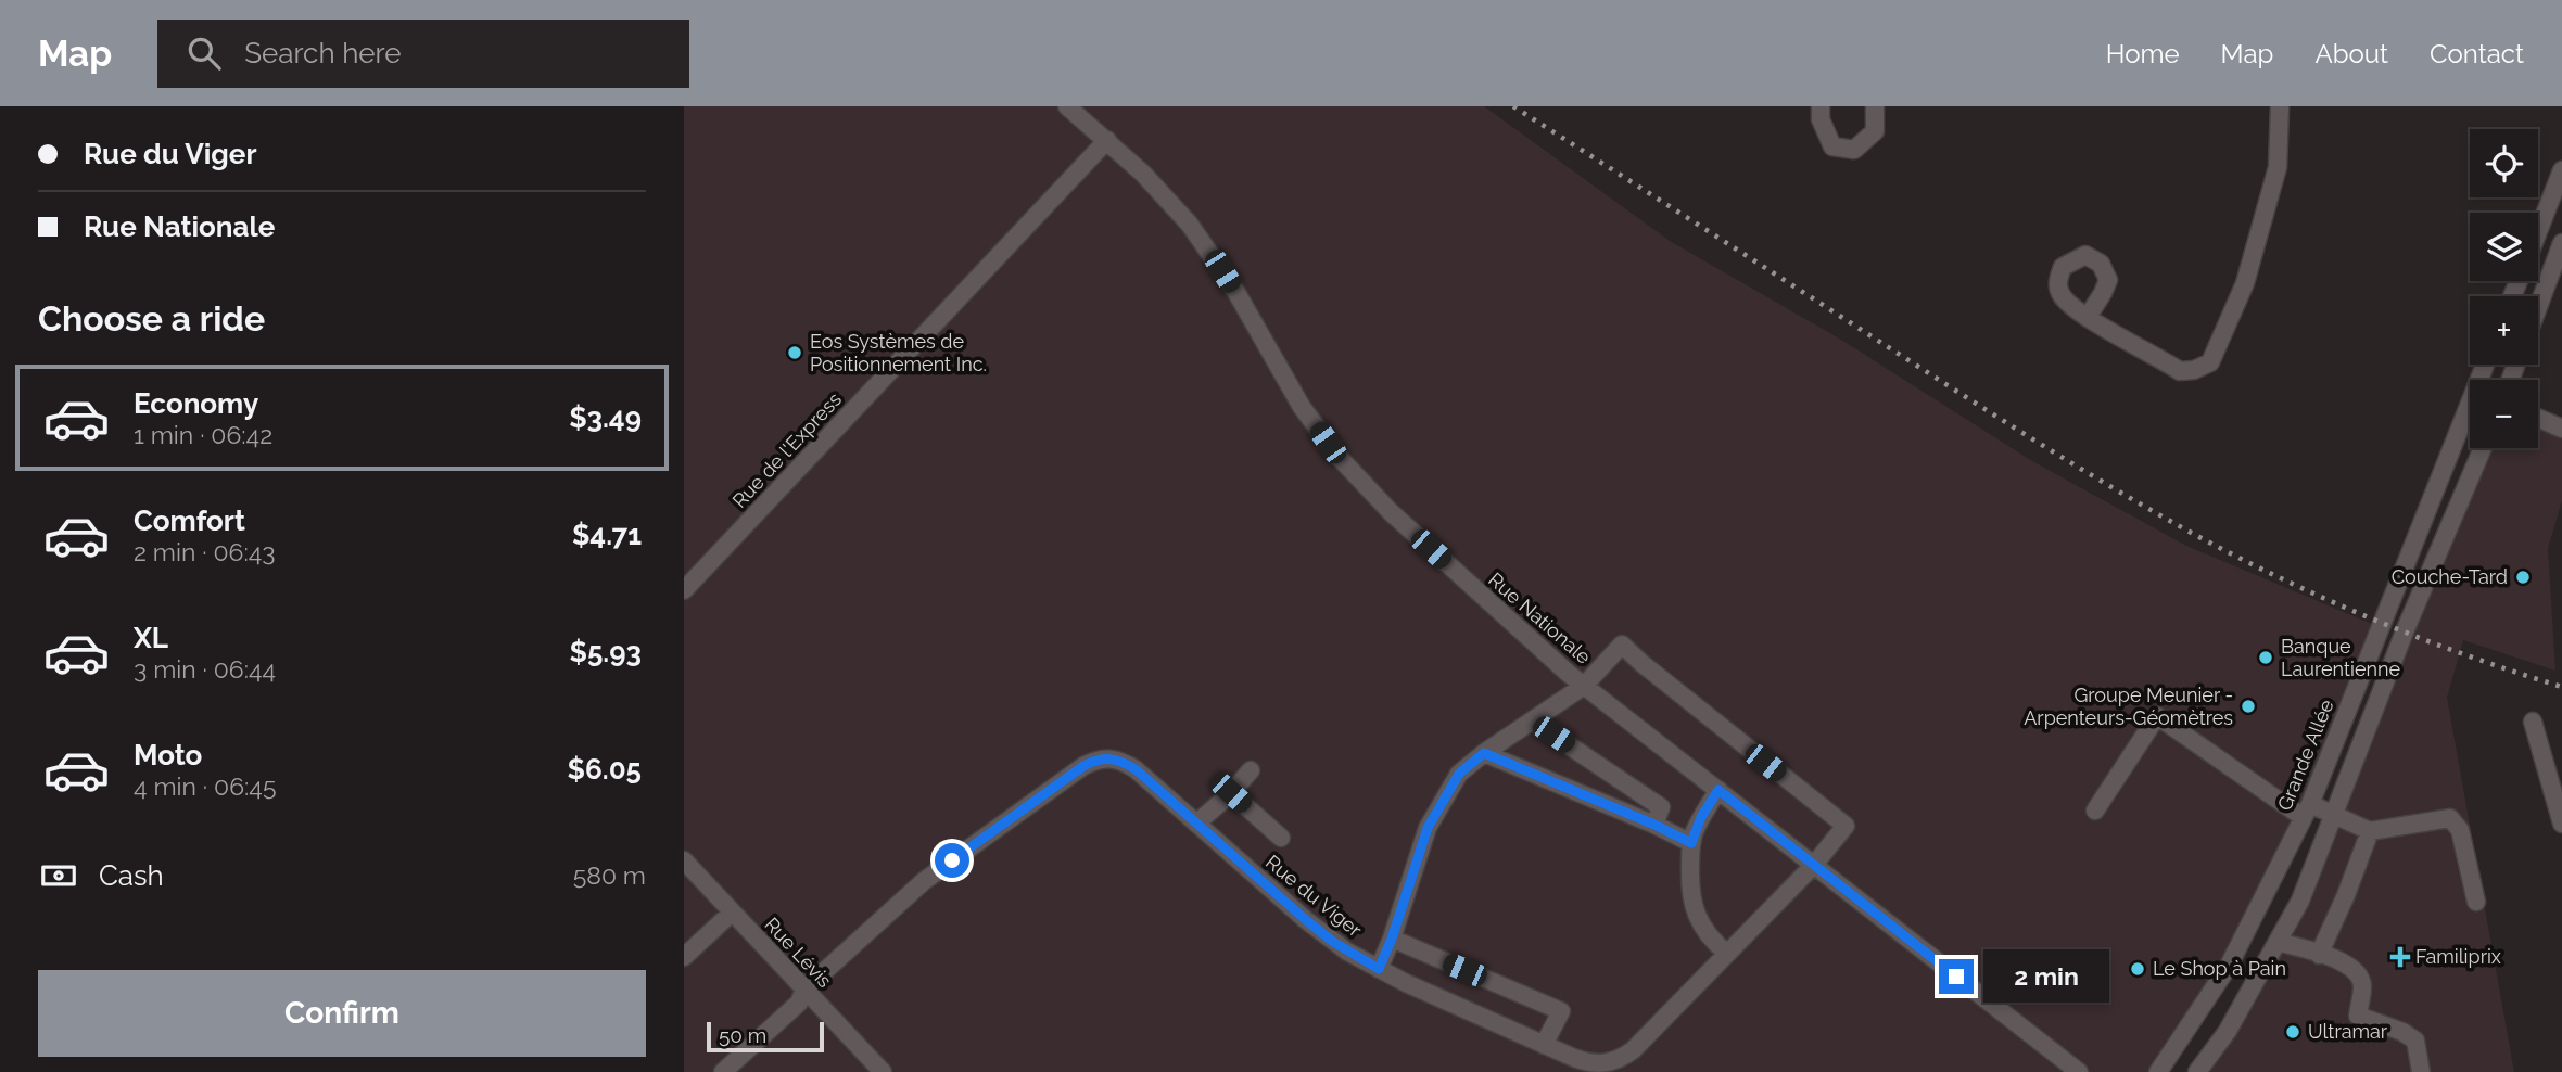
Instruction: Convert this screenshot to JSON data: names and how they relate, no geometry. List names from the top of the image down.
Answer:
{
  "streets": {
    "street": [
      "Rue de l'Express",
      "Rue Nationale",
      "Grande Allée",
      "Rue du Viger",
      "Rue Lévis"
    ]
  },
  "crossings": [
    ["Rue de l'Express", "Rue Nationale"],
    ["Rue Nationale", "Rue du Viger"],
    ["Rue du Viger", "Rue Lévis"]
  ],
  "places": {
    "other": [
      "Eos Systèmes de Positionnement Inc.",
      "Couche-Tard",
      "Banque Laurentienne",
      "Groupe Meunier - Arpenteurs-Géomètres",
      "Le Shop à Pain",
      "Ultramar"
    ],
    "health": ["Familiprix"]
  },
  "scale_bar": "50 m",
  "page": {
    "header": "Map",
    "search": "Search here",
    "nav": [
      "Home",
      "Map",
      "About",
      "Contact"
    ],
    "banner": ["Rue du Viger", "Rue Nationale"],
    "map_buttons": ["+", "−"],
    "heading": "Choose a ride",
    "list": [
      {
        "name": "Economy",
        "note": "1 min · 06:42",
        "value": "$3.49"
      },
      {
        "name": "Comfort",
        "note": "2 min · 06:43",
        "value": "$4.71"
      },
      {
        "name": "XL",
        "note": "3 min · 06:44",
        "value": "$5.93"
      },
      {
        "name": "Moto",
        "note": "4 min · 06:45",
        "value": "$6.05"
      }
    ],
    "pay": ["Cash", "580 m"],
    "bubble": "2 min",
    "buttons": "Confirm",
    "scale": "50 m"
  }
}
